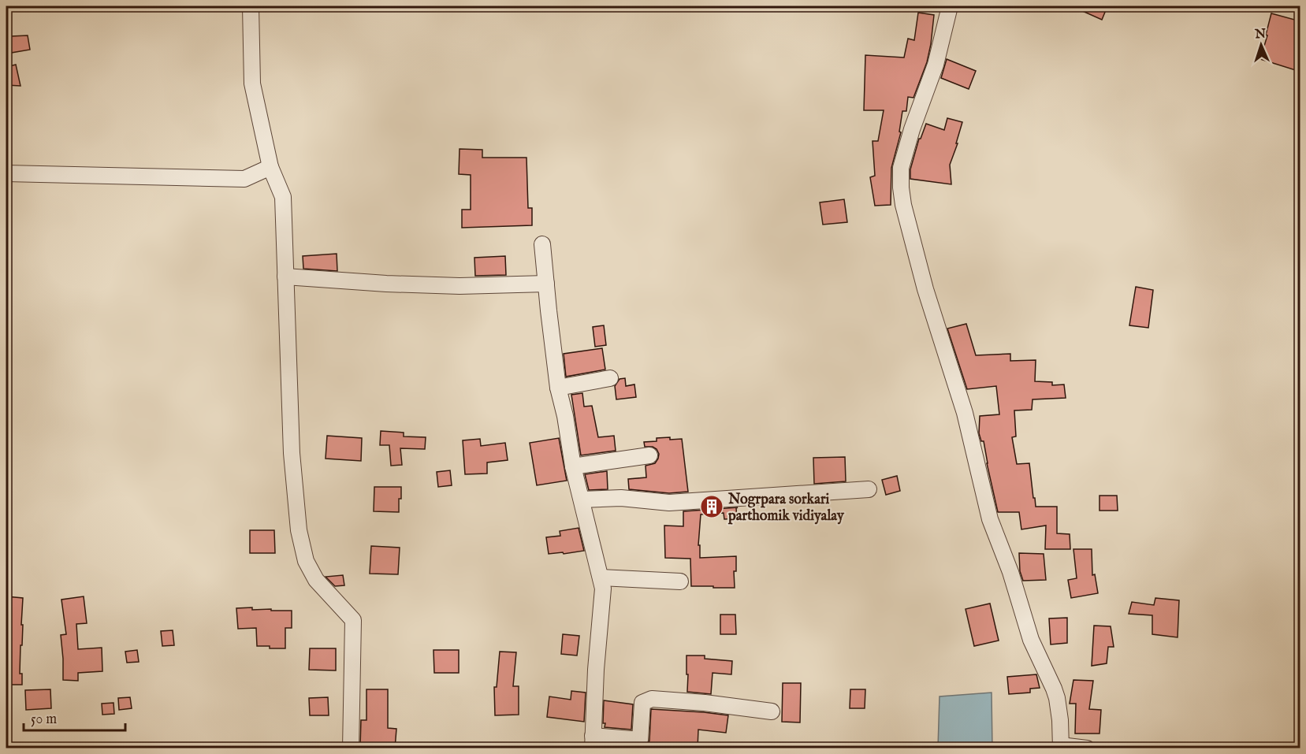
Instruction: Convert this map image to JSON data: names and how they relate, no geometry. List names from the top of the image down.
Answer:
{
  "places": {
    "building": ["Nogrpara sorkari parthomik vidiyalay"]
  },
  "scale_bar": "50 m",
  "north": "top"
}
